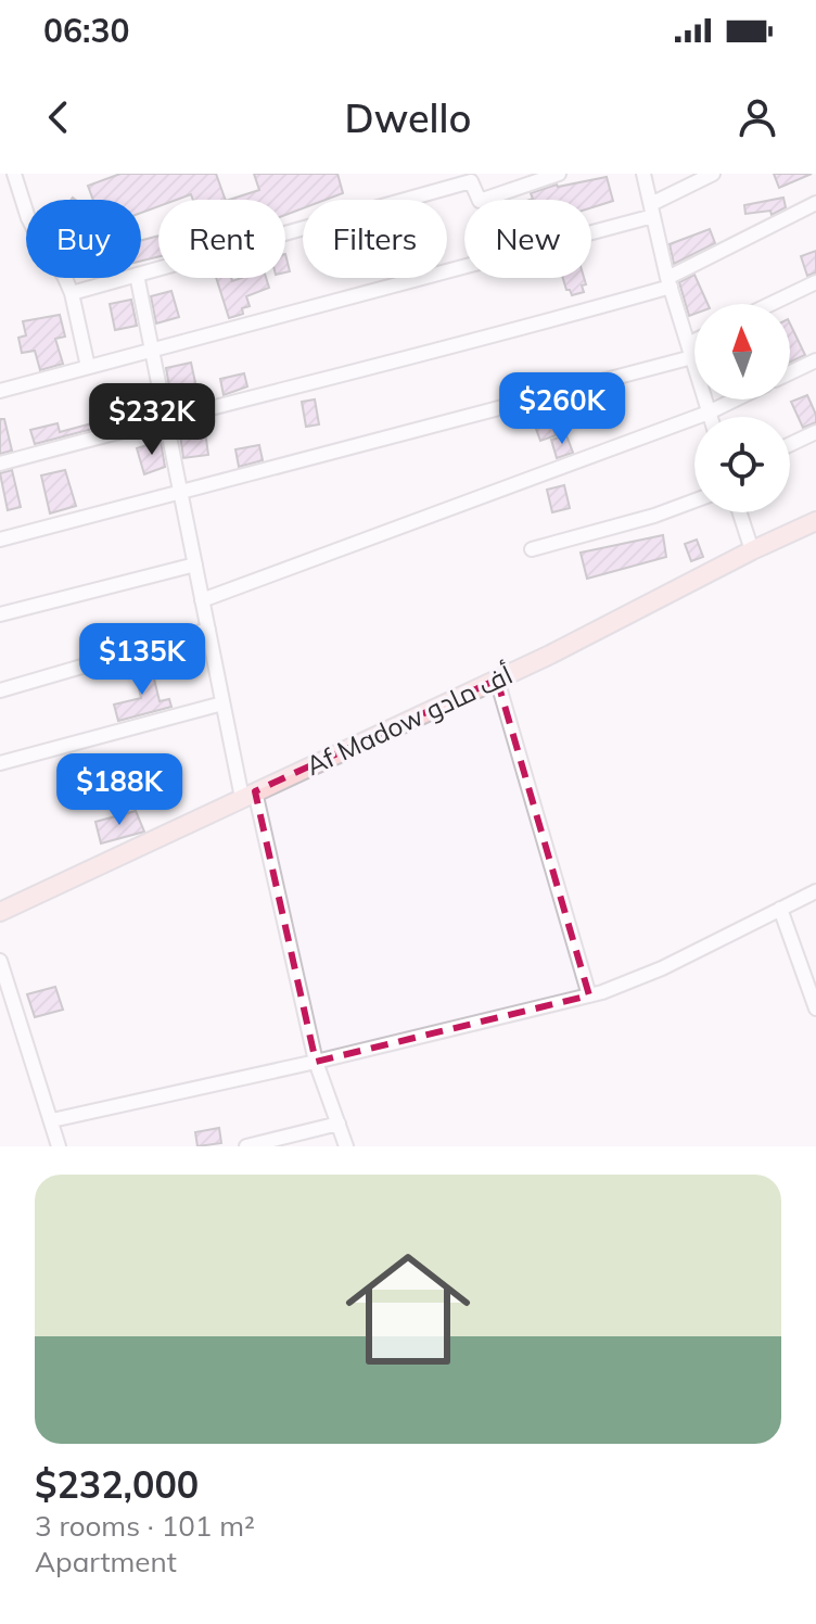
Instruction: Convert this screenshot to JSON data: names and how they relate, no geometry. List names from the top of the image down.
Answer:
{
  "streets": {
    "street": ["Af Madow أف مادو"]
  },
  "north": "top",
  "page": {
    "status": "06:30",
    "header": "Dwello",
    "chip": [
      "Buy",
      "Rent",
      "Filters",
      "New"
    ],
    "price": [
      "$260K",
      "$232K",
      "$135K",
      "$188K"
    ],
    "list": [
      {
        "name": "$232,000",
        "note": "3 rooms · 101 m² · Apartment"
      }
    ]
  }
}
